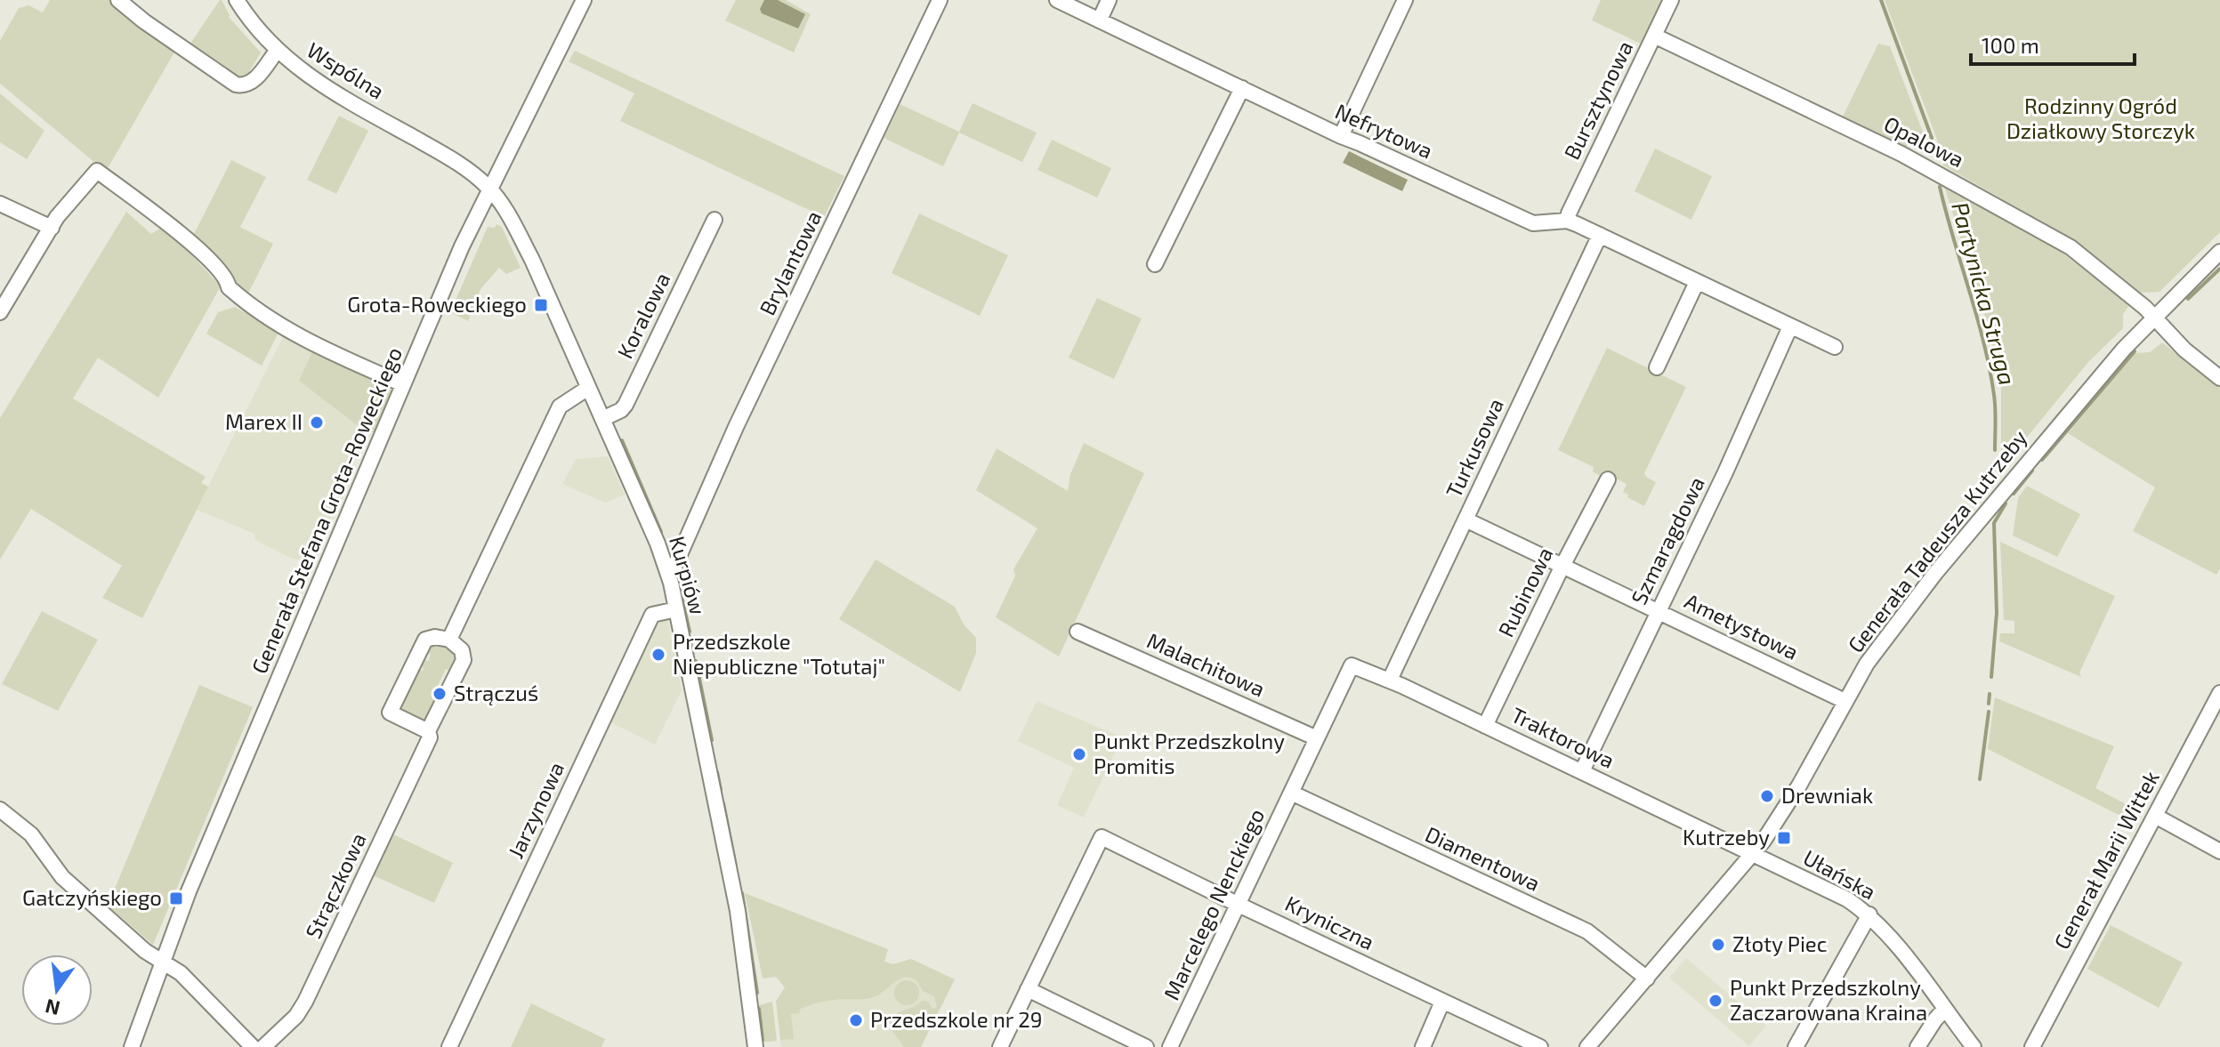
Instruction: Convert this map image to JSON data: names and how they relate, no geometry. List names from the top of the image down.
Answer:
{
  "streets": {
    "street": [
      "Wspólna",
      "Bursztynowa",
      "Nefrytowa",
      "Opalowa",
      "Brylantowa",
      "Koralowa",
      "Turkusowa",
      "Generała Stefana Grota-Roweckiego",
      "Szmaragdowa",
      "Generała Tadeusza Kutrzeby",
      "Kurpiów",
      "Rubinowa",
      "Ametystowa",
      "Malachitowa",
      "Traktorowa",
      "Jarzynowa",
      "Diamentowa",
      "Generał Marii Wittek",
      "Ułańska",
      "Strączkowa",
      "Marcelego Nenckiego",
      "Kryniczna"
    ]
  },
  "crossings": [
    ["Wspólna", "Generała Stefana Grota-Roweckiego"],
    ["Wspólna", "Kurpiów"],
    ["Bursztynowa", "Nefrytowa"],
    ["Bursztynowa", "Opalowa"],
    ["Nefrytowa", "Turkusowa"],
    ["Nefrytowa", "Szmaragdowa"],
    ["Opalowa", "Generała Tadeusza Kutrzeby"],
    ["Brylantowa", "Kurpiów"],
    ["Koralowa", "Kurpiów"],
    ["Turkusowa", "Ametystowa"],
    ["Turkusowa", "Traktorowa"],
    ["Generała Stefana Grota-Roweckiego", "Kurpiów"],
    ["Szmaragdowa", "Ametystowa"],
    ["Szmaragdowa", "Traktorowa"],
    ["Generała Tadeusza Kutrzeby", "Ametystowa"],
    ["Generała Tadeusza Kutrzeby", "Traktorowa"],
    ["Generała Tadeusza Kutrzeby", "Diamentowa"],
    ["Generała Tadeusza Kutrzeby", "Ułańska"],
    ["Kurpiów", "Jarzynowa"],
    ["Rubinowa", "Ametystowa"],
    ["Rubinowa", "Traktorowa"],
    ["Malachitowa", "Marcelego Nenckiego"],
    ["Traktorowa", "Ułańska"],
    ["Traktorowa", "Marcelego Nenckiego"],
    ["Diamentowa", "Marcelego Nenckiego"],
    ["Marcelego Nenckiego", "Kryniczna"]
  ],
  "water": ["Partynicka Struga"],
  "parks": ["Rodzinny Ogród Działkowy Storczyk"],
  "places": {
    "transit": ["Grota-Roweckiego", "Kutrzeby", "Gałczyńskiego"],
    "other": [
      "Marex II",
      "Przedszkole Niepubliczne \"Totutaj\"",
      "Strączuś",
      "Punkt Przedszkolny Promitis",
      "Drewniak",
      "Złoty Piec",
      "Punkt Przedszkolny Zaczarowana Kraina",
      "Przedszkole nr 29"
    ]
  },
  "scale_bar": "100 m",
  "north": "bottom"
}
